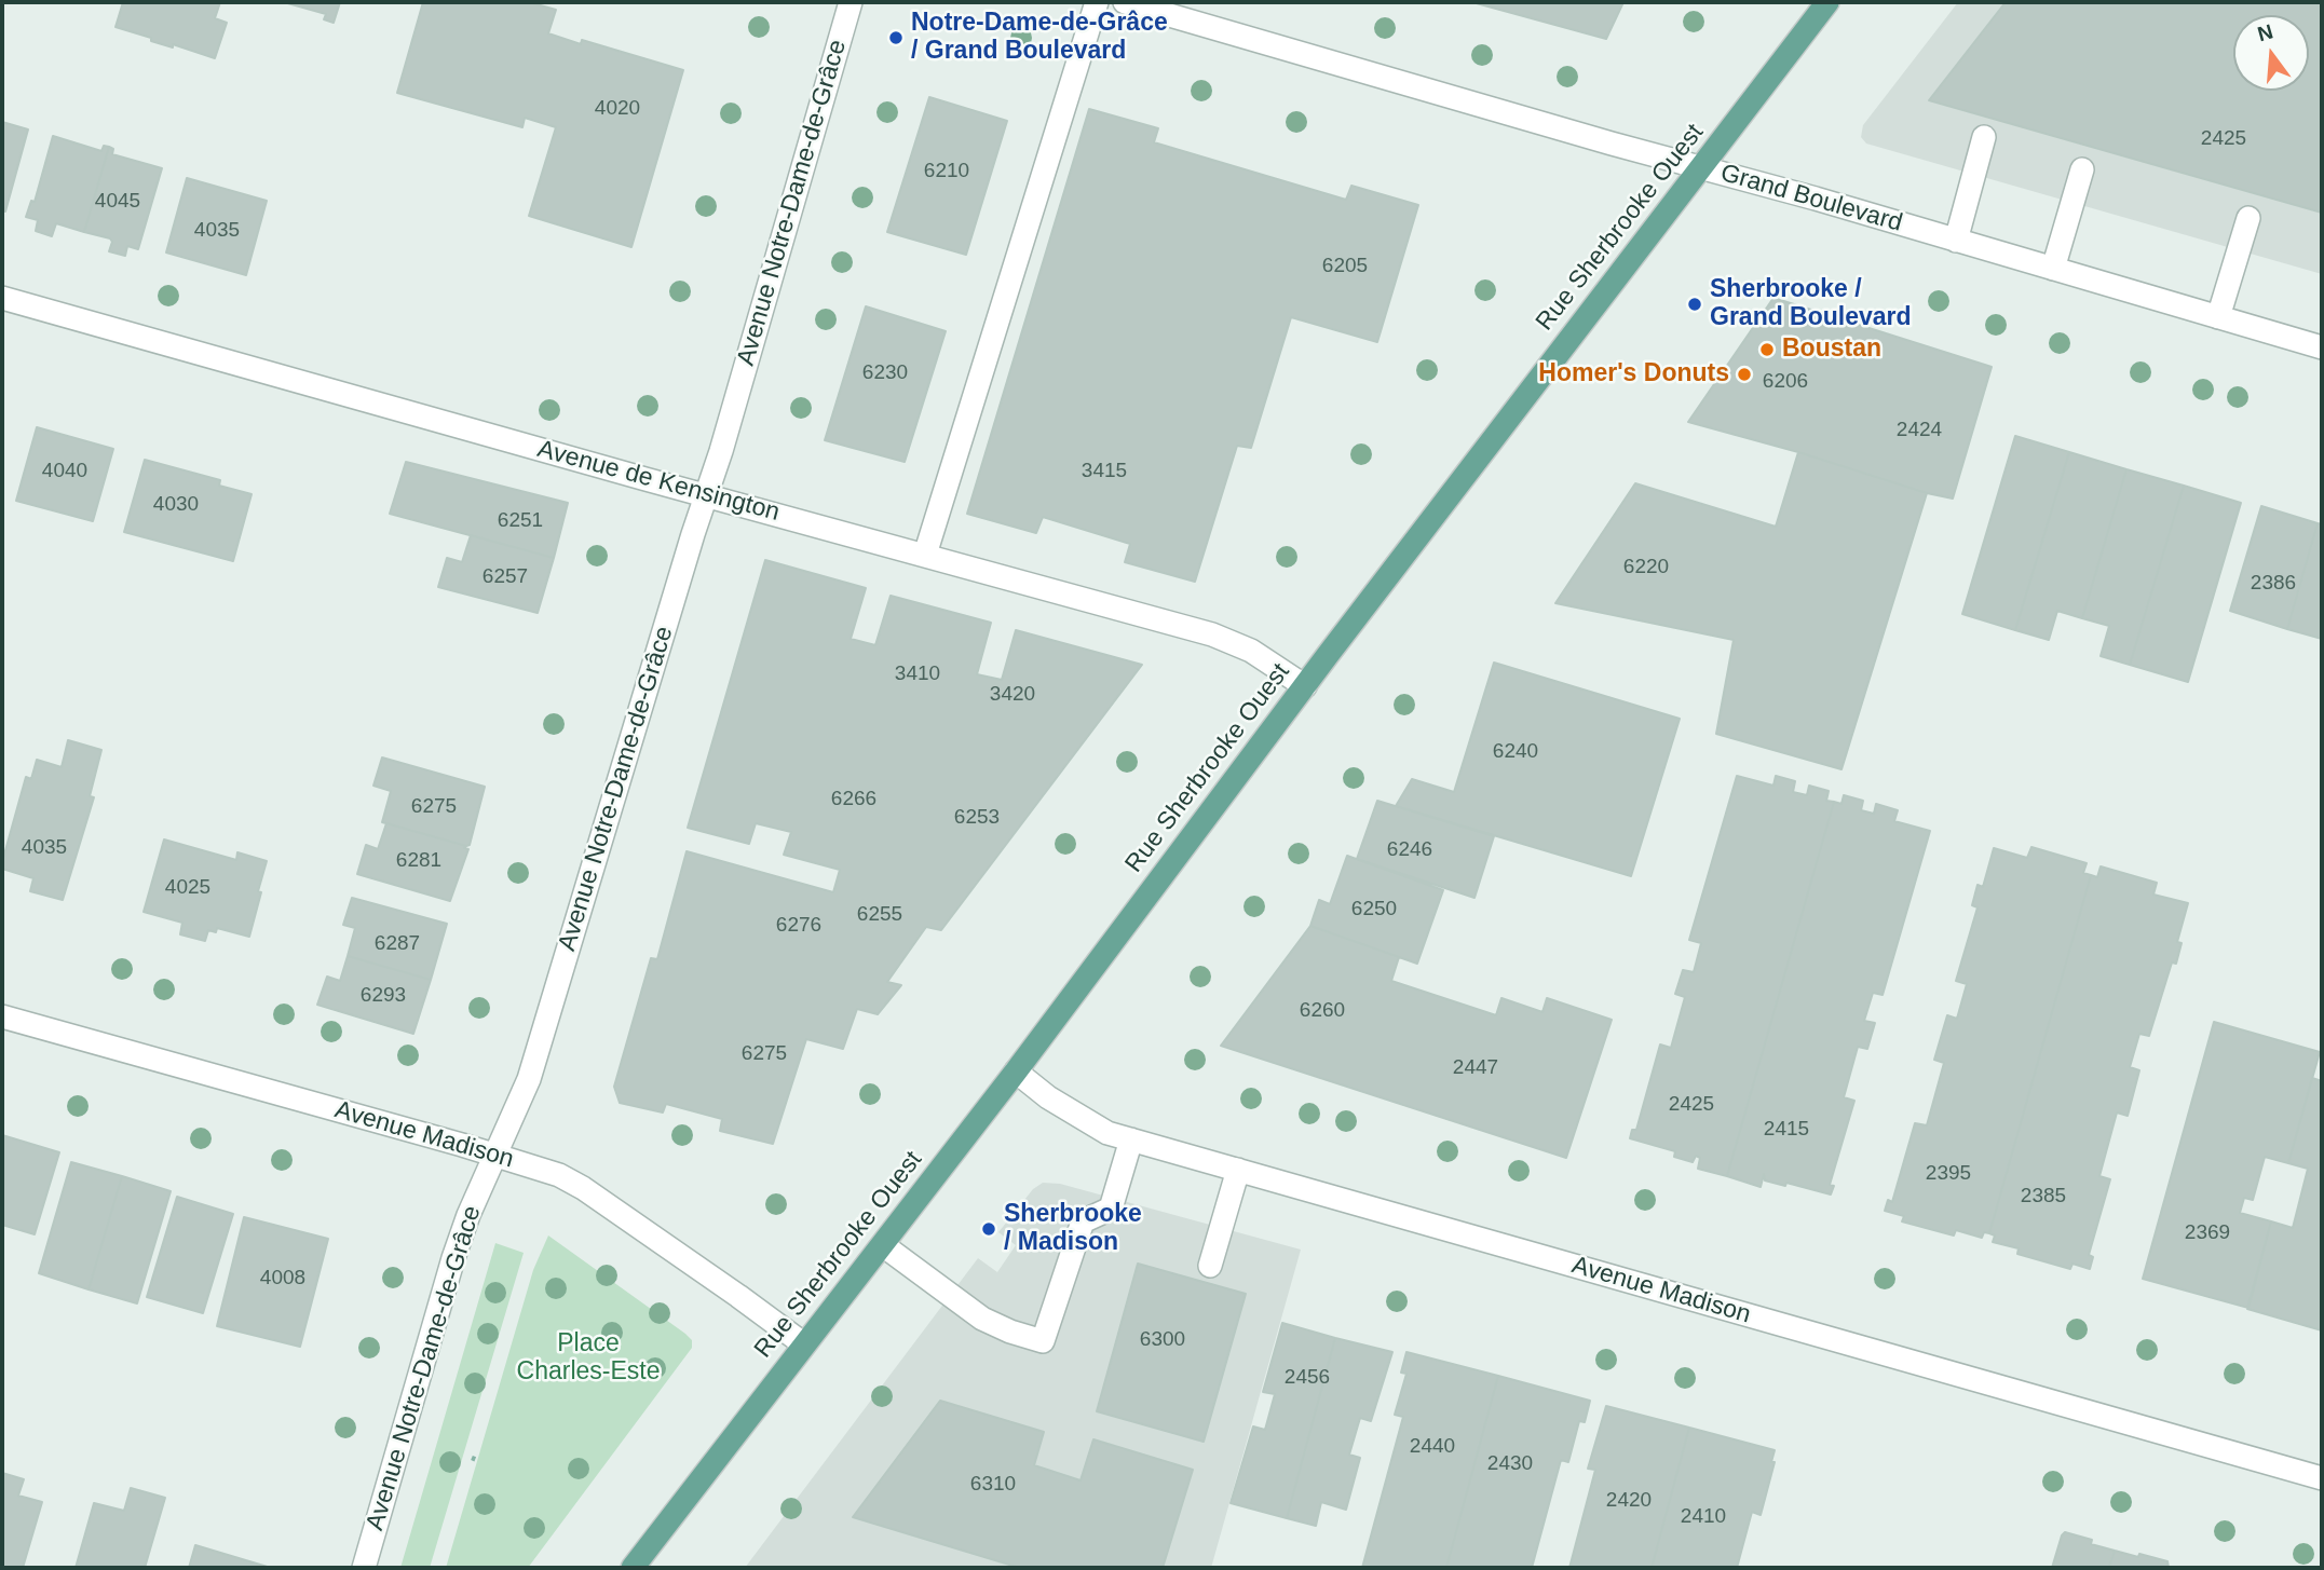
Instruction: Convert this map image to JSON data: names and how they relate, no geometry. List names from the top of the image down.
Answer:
{
  "streets": {
    "main road": ["Rue Sherbrooke Ouest"],
    "street": [
      "Grand Boulevard",
      "Avenue Notre-Dame-de-Grâce",
      "Avenue de Kensington",
      "Avenue Madison"
    ]
  },
  "crossings": [
    ["Grand Boulevard", "Rue Sherbrooke Ouest"],
    ["Avenue Notre-Dame-de-Grâce", "Avenue de Kensington"],
    ["Avenue Notre-Dame-de-Grâce", "Avenue Madison"],
    ["Rue Sherbrooke Ouest", "Avenue de Kensington"],
    ["Rue Sherbrooke Ouest", "Avenue Madison"]
  ],
  "parks": ["Place Charles-Este"],
  "places": [
    "Notre-Dame-de-Grâce / Grand Boulevard",
    "Sherbrooke / Grand Boulevard",
    "Boustan",
    "Homer's Donuts",
    "Sherbrooke / Madison"
  ],
  "house_numbers": [
    "4020",
    "2425",
    "6210",
    "4045",
    "4035",
    "6205",
    "6230",
    "6206",
    "2424",
    "4040",
    "3415",
    "4030",
    "6251",
    "6220",
    "6257",
    "2386",
    "3410",
    "3420",
    "6240",
    "6266",
    "6275",
    "6253",
    "4035",
    "6246",
    "6281",
    "4025",
    "6250",
    "6255",
    "6276",
    "6287",
    "6293",
    "6260",
    "6275",
    "2447",
    "2425",
    "2415",
    "2395",
    "2385",
    "2369",
    "4008",
    "6300",
    "2456",
    "2440",
    "2430",
    "6310",
    "2420",
    "2410"
  ],
  "north": "top"
}
